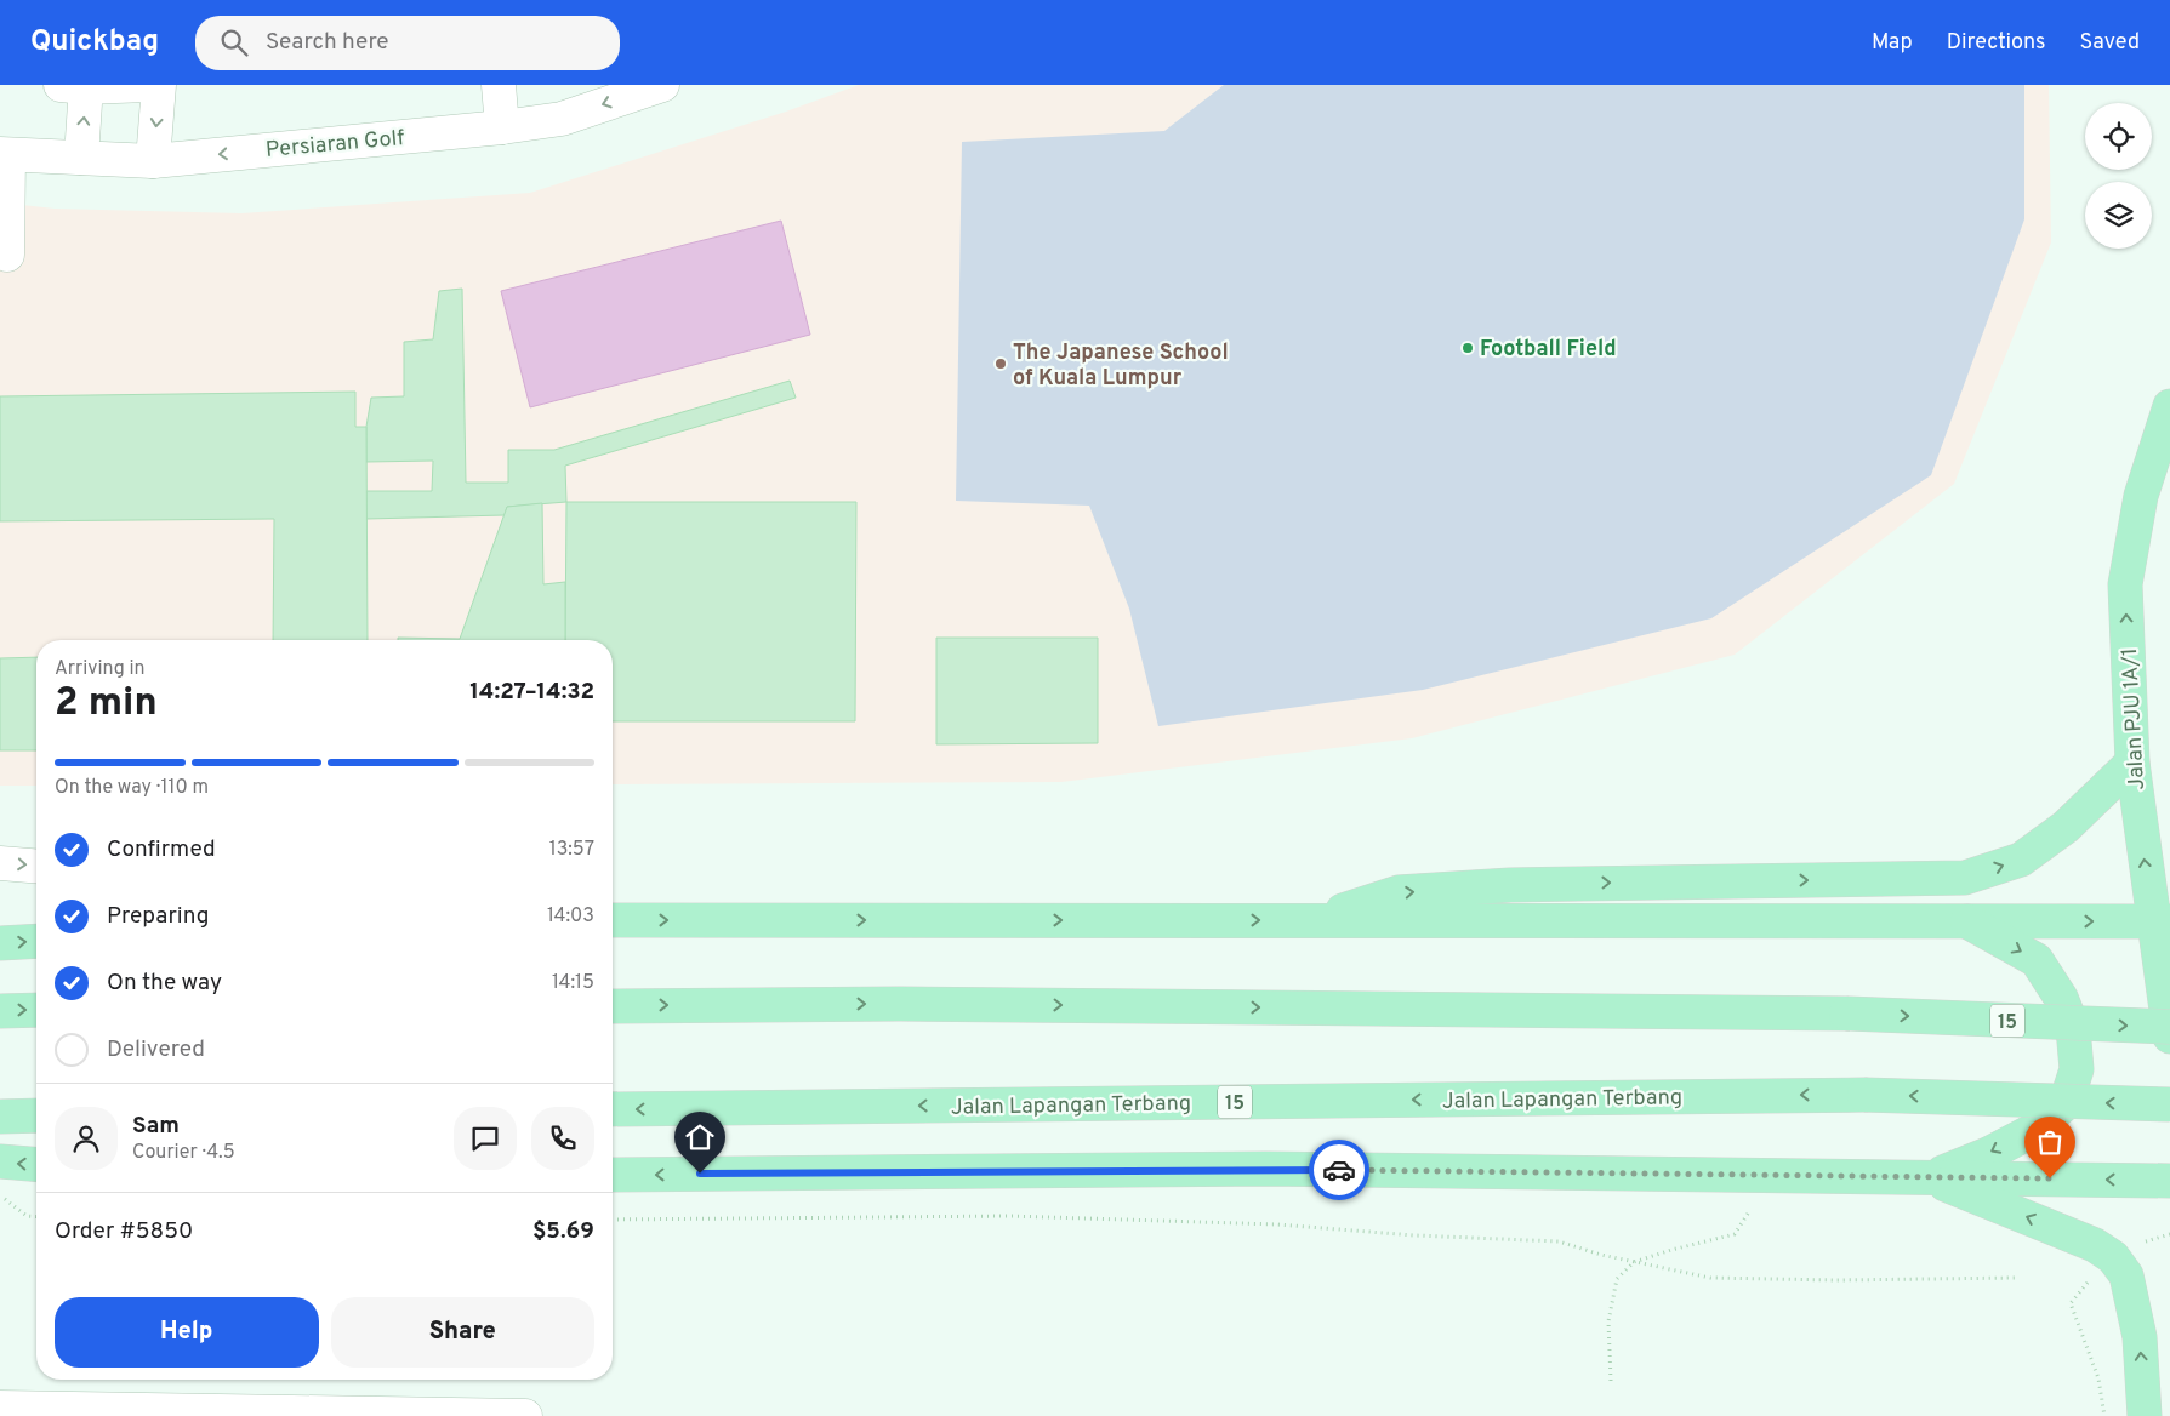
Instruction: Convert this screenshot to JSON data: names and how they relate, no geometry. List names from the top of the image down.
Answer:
{
  "streets": {
    "main road": ["Jalan PJU 1A/1", "15", "Jalan Lapangan Terbang"],
    "street": ["Persiaran Golf"]
  },
  "one_way": ["Persiaran Golf", "Jalan PJU 1A/1"],
  "places": ["Football Field", "The Japanese School of Kuala Lumpur"],
  "page": {
    "header": "Quickbag",
    "search": "Search here",
    "nav": ["Map", "Directions", "Saved"],
    "heading": ["2 min", "Arriving in", "14:27–14:32"],
    "panel": [
      "Sam",
      "Courier · 4.5",
      "Order #5850",
      "$5.69"
    ],
    "bar": "On the way · 110 m",
    "list": [
      ["Confirmed", "13:57"],
      ["Preparing", "14:03"],
      ["On the way", "14:15"],
      "Delivered"
    ],
    "buttons": ["Help", "Share"]
  }
}
